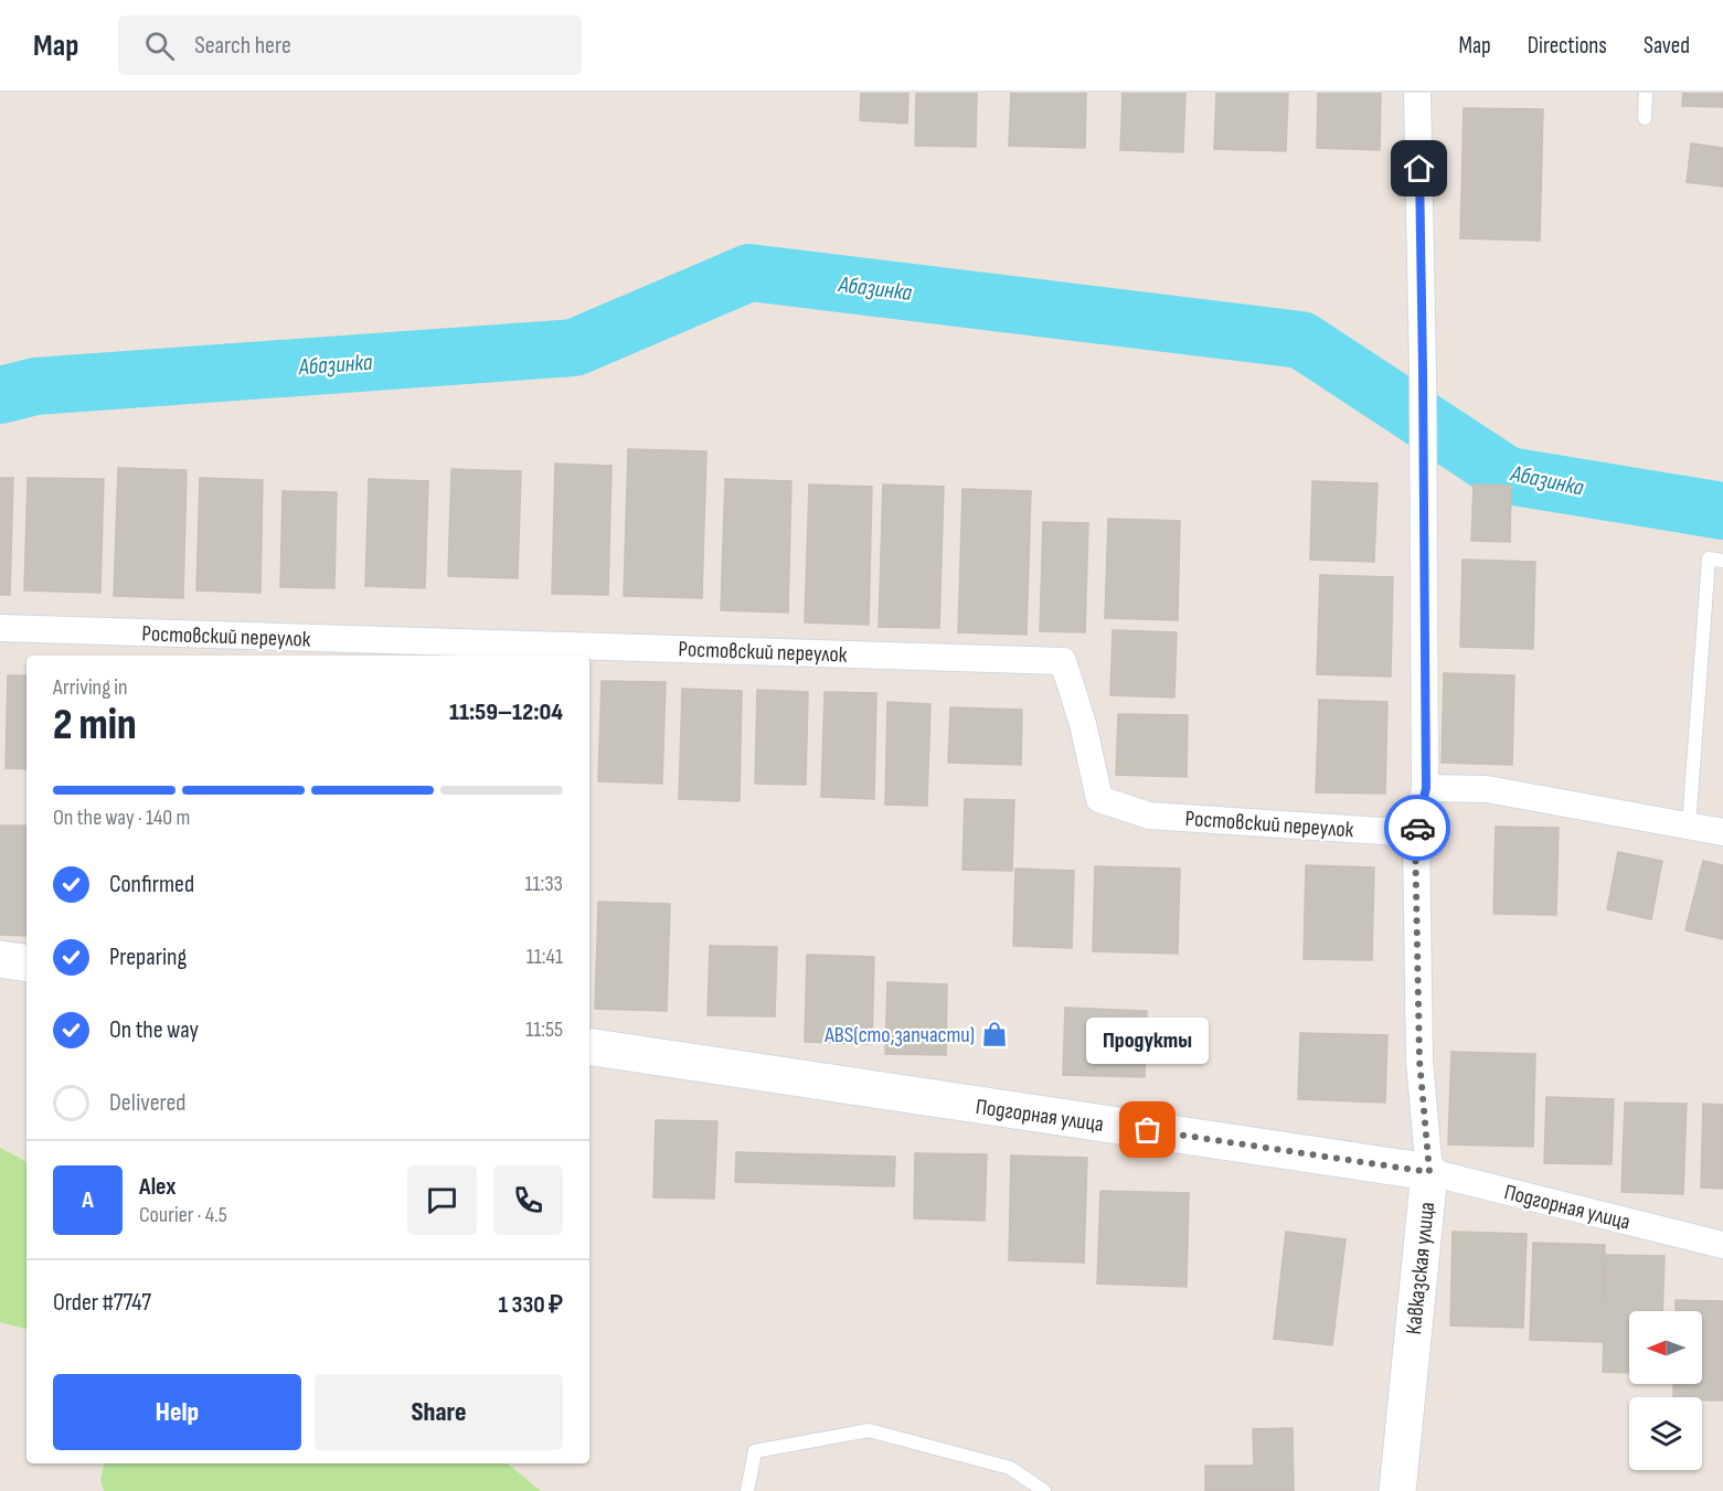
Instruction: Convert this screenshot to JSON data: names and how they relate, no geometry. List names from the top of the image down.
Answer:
{
  "streets": {
    "main road": ["Подгорная улица", "Кавказская улица"],
    "street": ["Ростовский переулок"]
  },
  "crossings": [
    ["Ростовский переулок", "Кавказская улица"],
    ["Подгорная улица", "Кавказская улица"]
  ],
  "water": ["Абазинка"],
  "places": {
    "shop": ["ABS(сто,запчасти)"],
    "other": ["Продукты"]
  },
  "north": "left",
  "page": {
    "header": "Map",
    "search": "Search here",
    "nav": ["Map", "Directions", "Saved"],
    "heading": ["2 min", "Arriving in", "11:59–12:04"],
    "panel": [
      "Alex",
      "Courier · 4.5",
      "Order #7747",
      "1 330 ₽"
    ],
    "bar": "On the way · 140 m",
    "list": [
      ["Confirmed", "11:33"],
      ["Preparing", "11:41"],
      ["On the way", "11:55"],
      "Delivered"
    ],
    "bubble": "Продукты",
    "round": "A",
    "buttons": ["Help", "Share"]
  }
}
